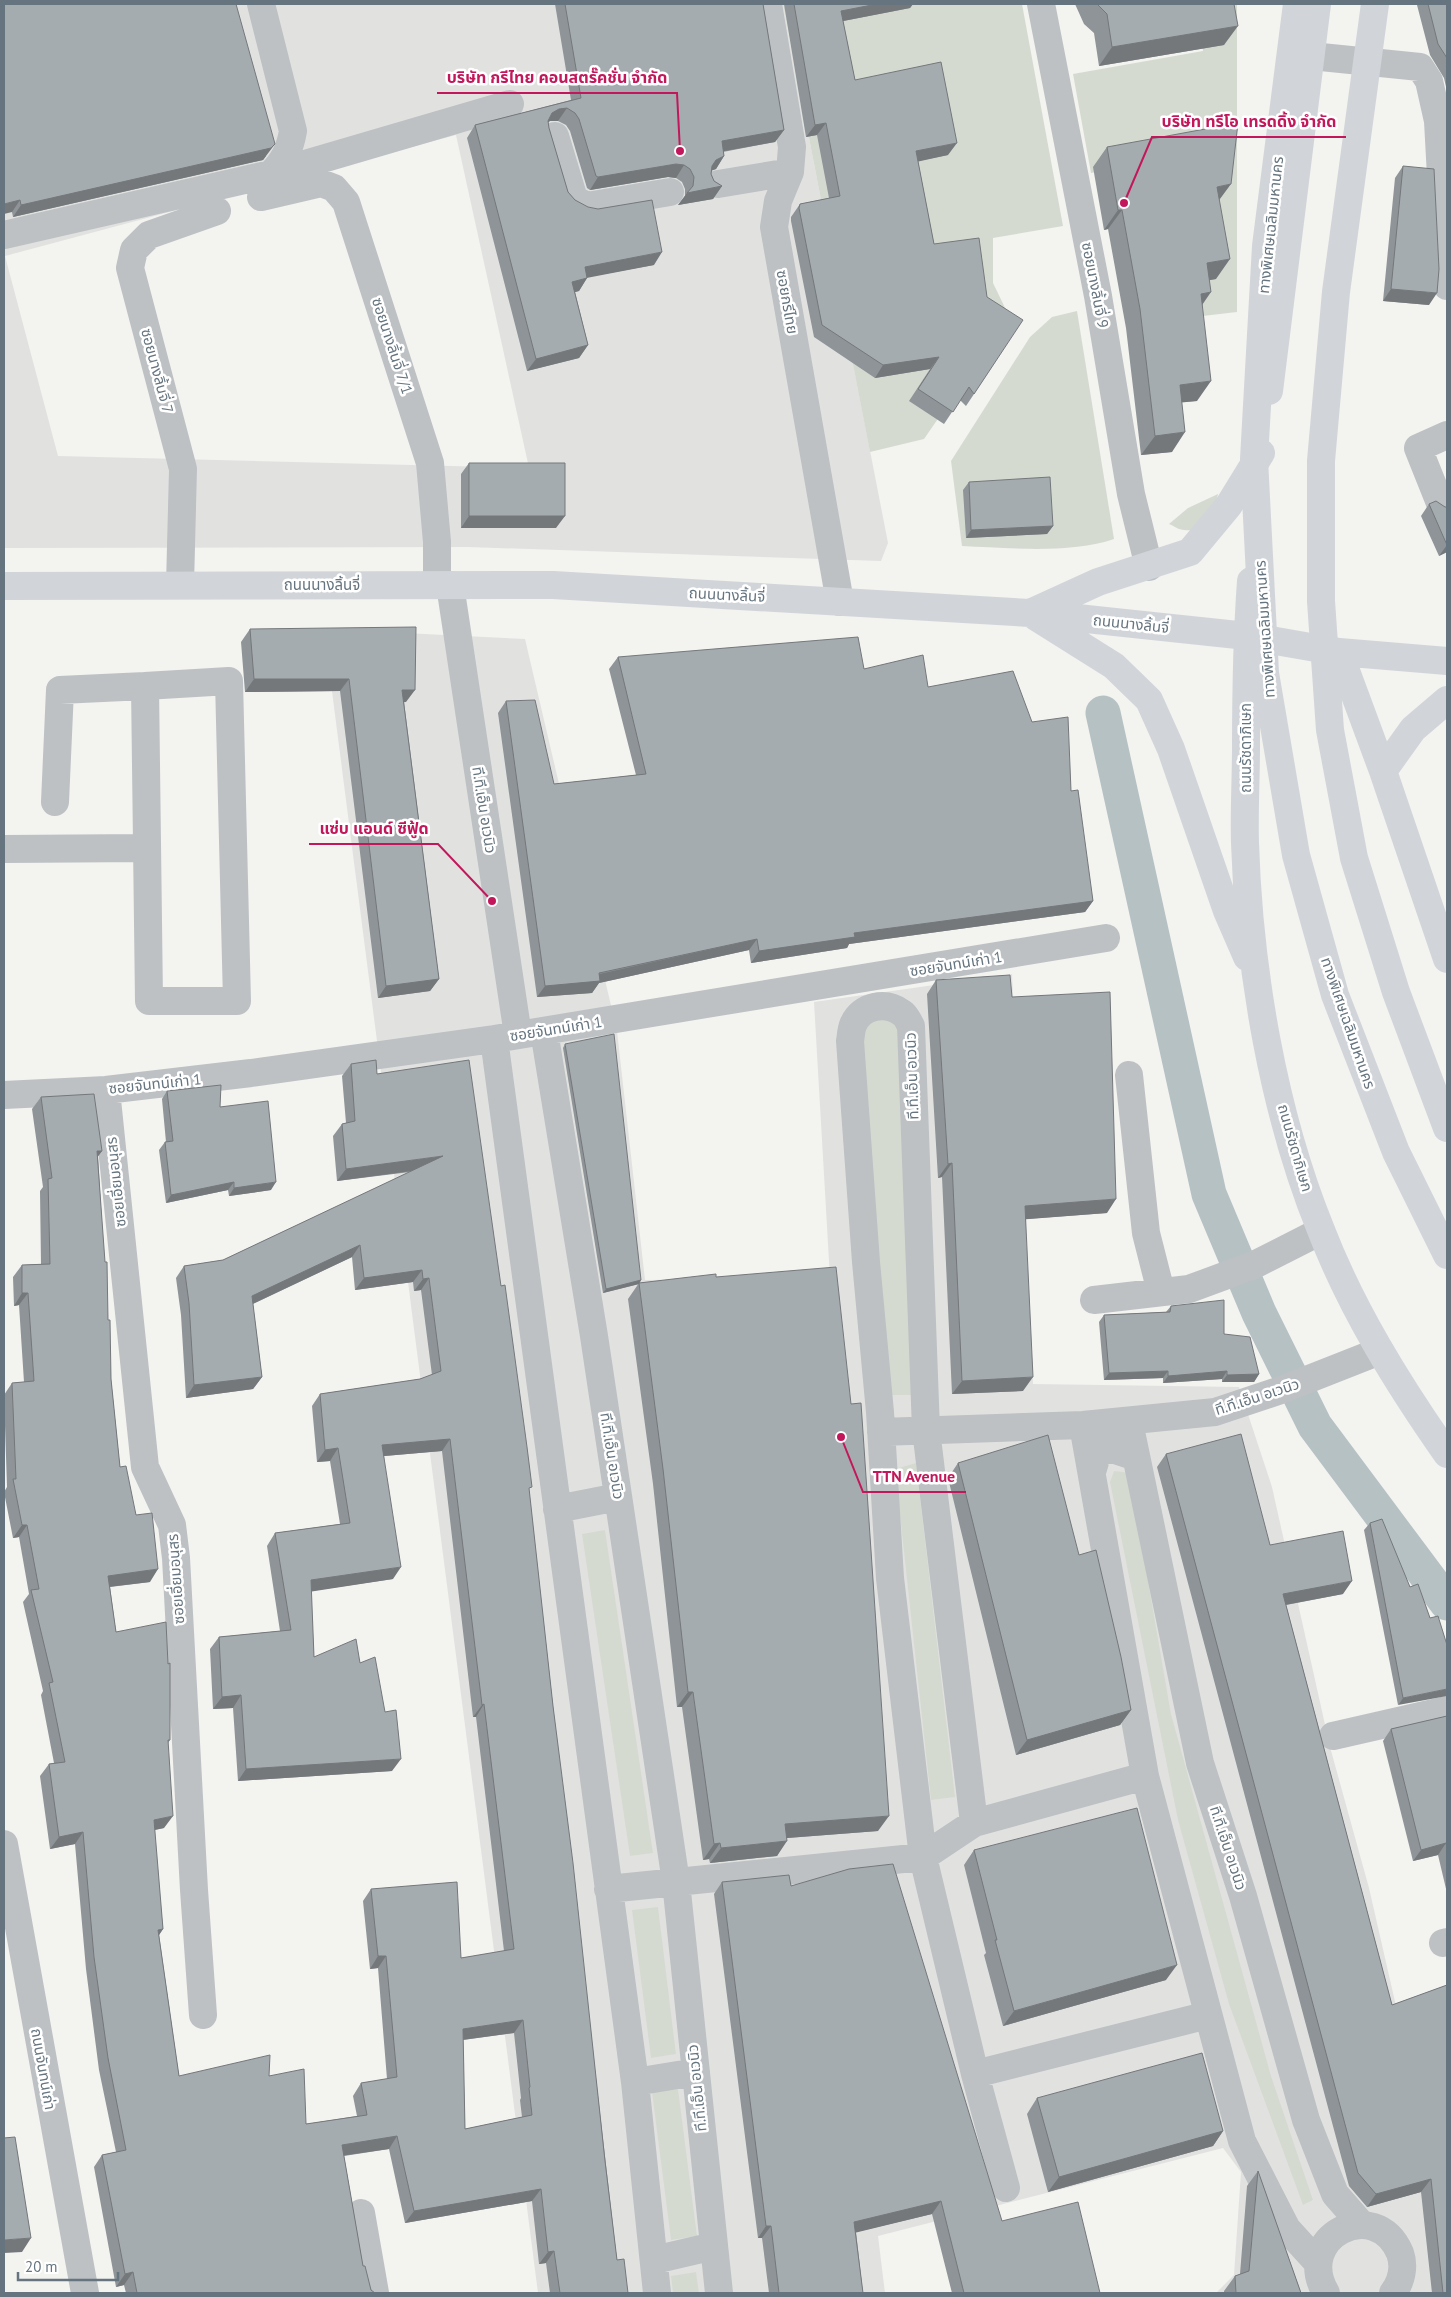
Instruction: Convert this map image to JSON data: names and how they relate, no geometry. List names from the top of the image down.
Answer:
{
  "streets": {
    "main road": ["ทางพิเศษเฉลิมมหานคร", "ถนนนางลิ้นจี่", "ถนนรัชดาภิเษก"],
    "street": [
      "ซอยนางลิ้นจี่ 9",
      "ซอยกรีไทย",
      "ซอยนางลิ้นจี่ 7/1",
      "ซอยนางลิ้นจี่ 7",
      "ที.ที.เอ็น อเวนิว",
      "ซอยจันทน์เก่า 1",
      "ซอยเอี่ยมอนุสร",
      "ถนนจันทน์เก่า"
    ]
  },
  "crossings": [
    ["ซอยกรีไทย", "ถนนนางลิ้นจี่"],
    ["ซอยนางลิ้นจี่ 7/1", "ถนนนางลิ้นจี่"],
    ["ซอยนางลิ้นจี่ 7/1", "ที.ที.เอ็น อเวนิว"],
    ["ซอยนางลิ้นจี่ 7", "ถนนนางลิ้นจี่"],
    ["ถนนนางลิ้นจี่", "ถนนรัชดาภิเษก"],
    ["ถนนนางลิ้นจี่", "ที.ที.เอ็น อเวนิว"],
    ["ถนนรัชดาภิเษก", "ที.ที.เอ็น อเวนิว"],
    ["ที.ที.เอ็น อเวนิว", "ซอยจันทน์เก่า 1"],
    ["ซอยจันทน์เก่า 1", "ซอยเอี่ยมอนุสร"]
  ],
  "places": [
    "บริษัท กรีไทย คอนสตรั๊คชั่น จำกัด",
    "บริษัท ทรีโอ เทรดดิ้ง จำกัด",
    "แซ่บ แอนด์ ซีฟู้ด",
    "TTN Avenue"
  ],
  "scale_bar": "20 m"
}
